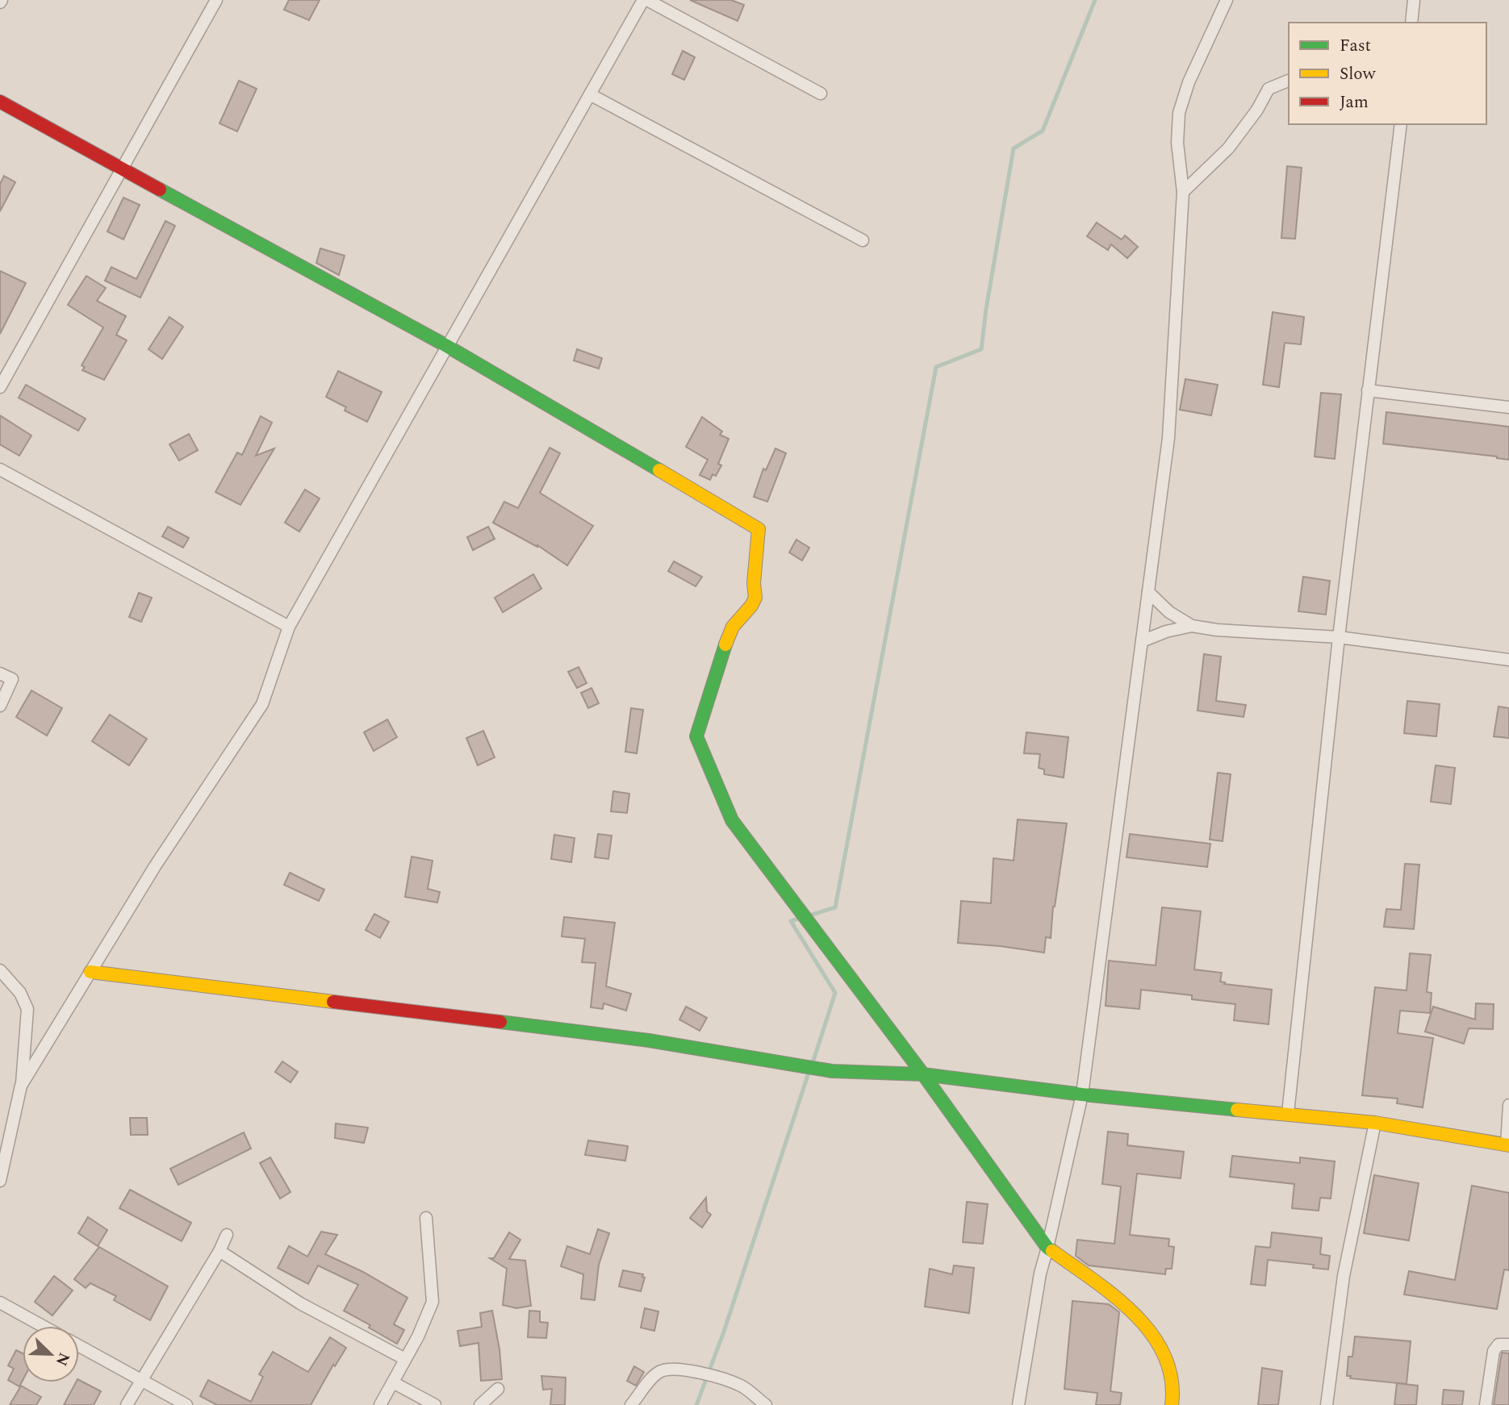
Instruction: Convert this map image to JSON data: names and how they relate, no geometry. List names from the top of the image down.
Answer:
{
  "legend": ["Fast", "Slow", "Jam"],
  "north": "bottom right"
}
